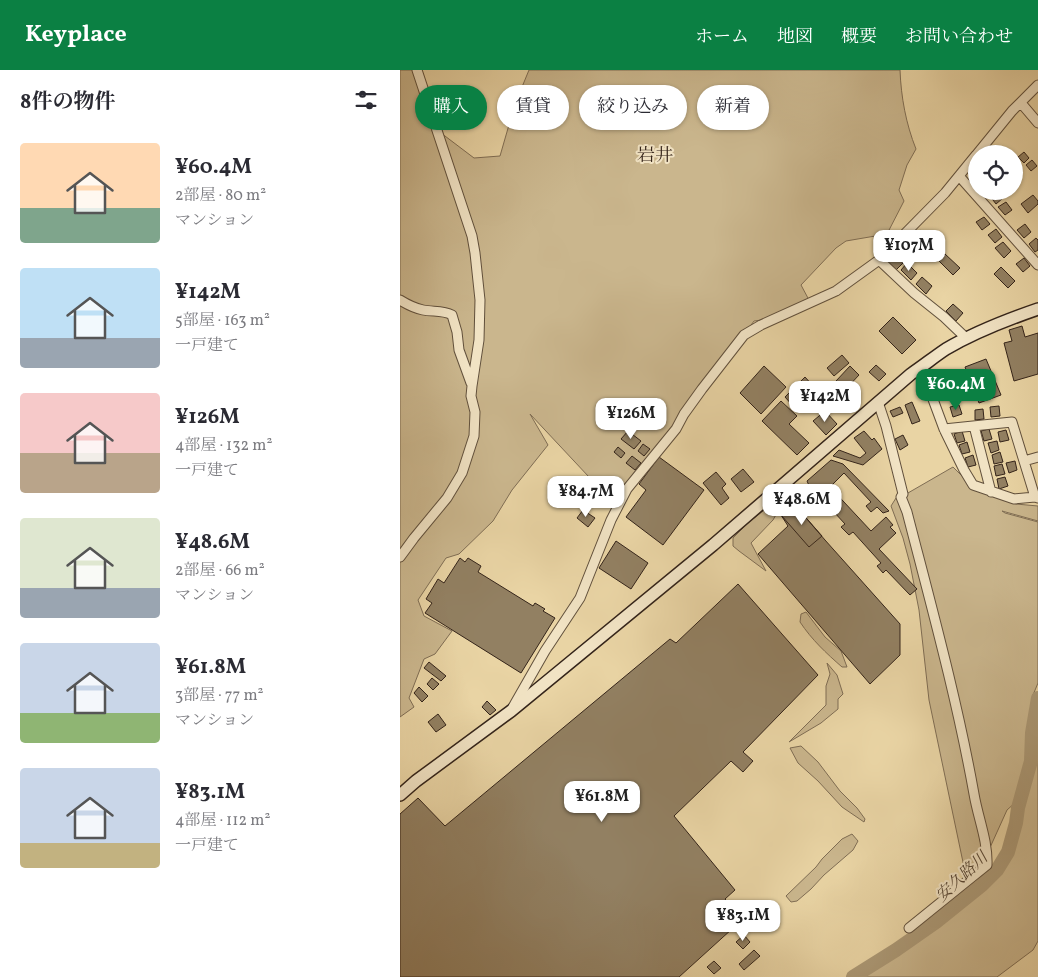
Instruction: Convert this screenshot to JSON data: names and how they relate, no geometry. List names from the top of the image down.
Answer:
{
  "districts": ["岩井"],
  "water": ["安久路川"],
  "page": {
    "header": "Keyplace",
    "nav": [
      "ホーム",
      "地図",
      "概要",
      "お問い合わせ"
    ],
    "heading": "8件の物件",
    "chip": [
      "購入",
      "賃貸",
      "絞り込み",
      "新着"
    ],
    "list": [
      {
        "name": "¥60.4M",
        "note": "2部屋 · 80 m² · マンション"
      },
      {
        "name": "¥142M",
        "note": "5部屋 · 163 m² · 一戸建て"
      },
      {
        "name": "¥126M",
        "note": "4部屋 · 132 m² · 一戸建て"
      },
      {
        "name": "¥48.6M",
        "note": "2部屋 · 66 m² · マンション"
      },
      {
        "name": "¥61.8M",
        "note": "3部屋 · 77 m² · マンション"
      },
      {
        "name": "¥83.1M",
        "note": "4部屋 · 112 m² · 一戸建て"
      }
    ],
    "price": [
      "¥107M",
      "¥60.4M",
      "¥142M",
      "¥126M",
      "¥84.7M",
      "¥48.6M",
      "¥61.8M",
      "¥83.1M"
    ]
  }
}
